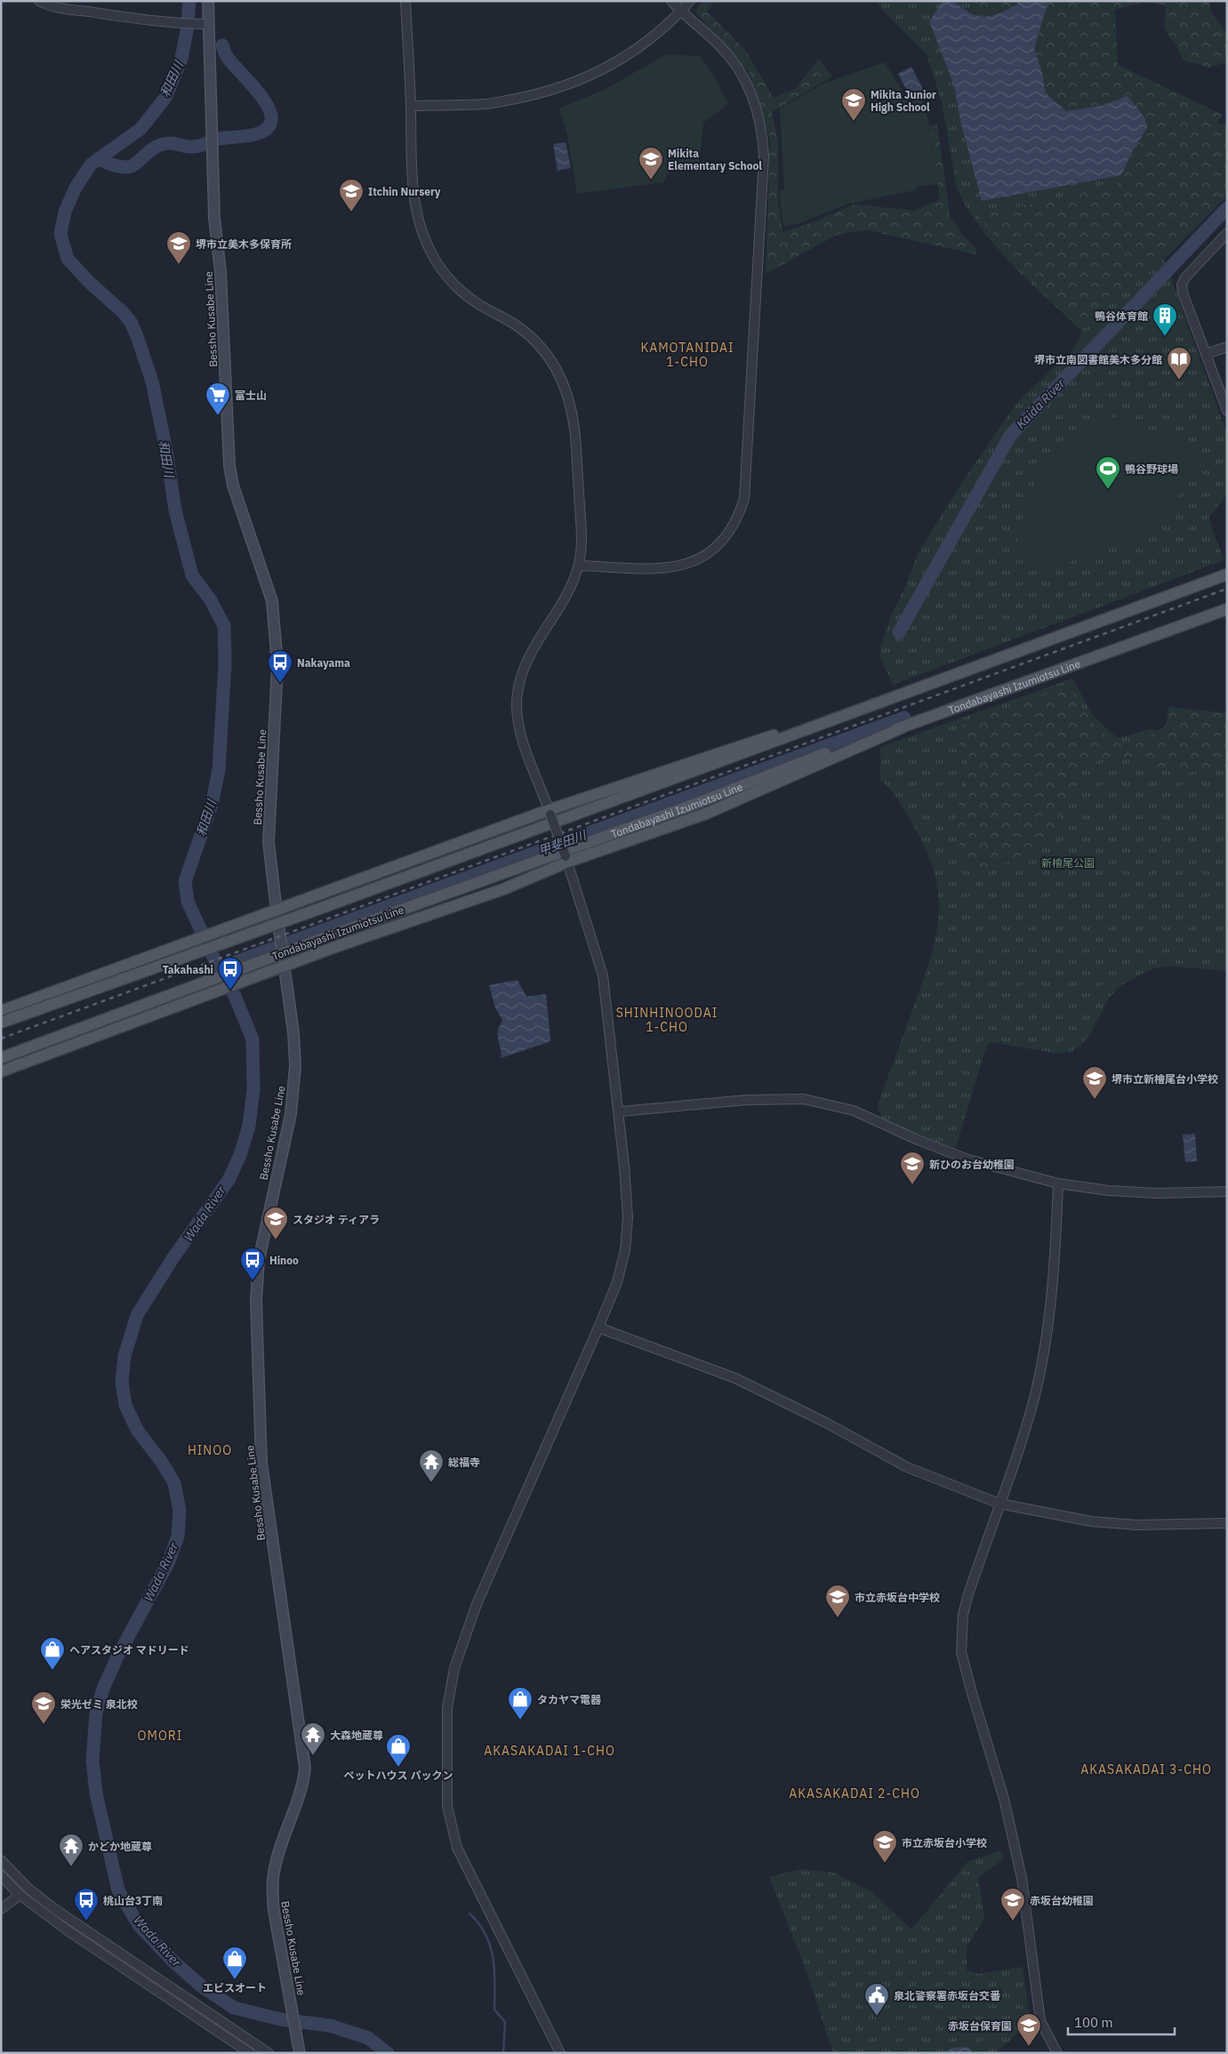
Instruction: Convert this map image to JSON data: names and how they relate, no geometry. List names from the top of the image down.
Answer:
{
  "streets": {
    "main road": ["Bessho Kusabe Line", "Tondabayashi Izumiotsu Line"]
  },
  "districts": [
    "KAMOTANIDAI 1-CHO",
    "SHINHINOODAI 1-CHO",
    "HINOO",
    "OMORI",
    "AKASAKADAI 1-CHO",
    "AKASAKADAI 3-CHO",
    "AKASAKADAI 2-CHO"
  ],
  "water": [
    "和田川",
    "Kaida River",
    "甲斐田川",
    "Wada River"
  ],
  "parks": ["新檜尾公園"],
  "places": {
    "school or university": [
      "Mikita Junior High School",
      "Mikita Elementary School",
      "Itchin Nursery",
      "堺市立美木多保育所",
      "堺市立新檜尾台小学校",
      "新ひのお台幼稚園",
      "スタジオ ティアラ",
      "市立赤坂台中学校",
      "栄光ゼミ 泉北校",
      "市立赤坂台小学校",
      "赤坂台幼稚園",
      "赤坂台保育園"
    ],
    "building": ["鴨谷体育館"],
    "library": ["堺市立南図書館美木多分館"],
    "supermarket": ["富士山"],
    "sports": ["鴨谷野球場"],
    "bus stop": [
      "Nakayama",
      "Takahashi",
      "Hinoo",
      "桃山台3丁南"
    ],
    "temple": ["総福寺", "大森地蔵尊", "かどか地蔵尊"],
    "shop": [
      "ヘアスタジオ マドリード",
      "タカヤマ電器",
      "ペットハウス パックン",
      "エビスオート"
    ],
    "public building": ["泉北警察署赤坂台交番"]
  },
  "scale_bar": "100 m"
}
